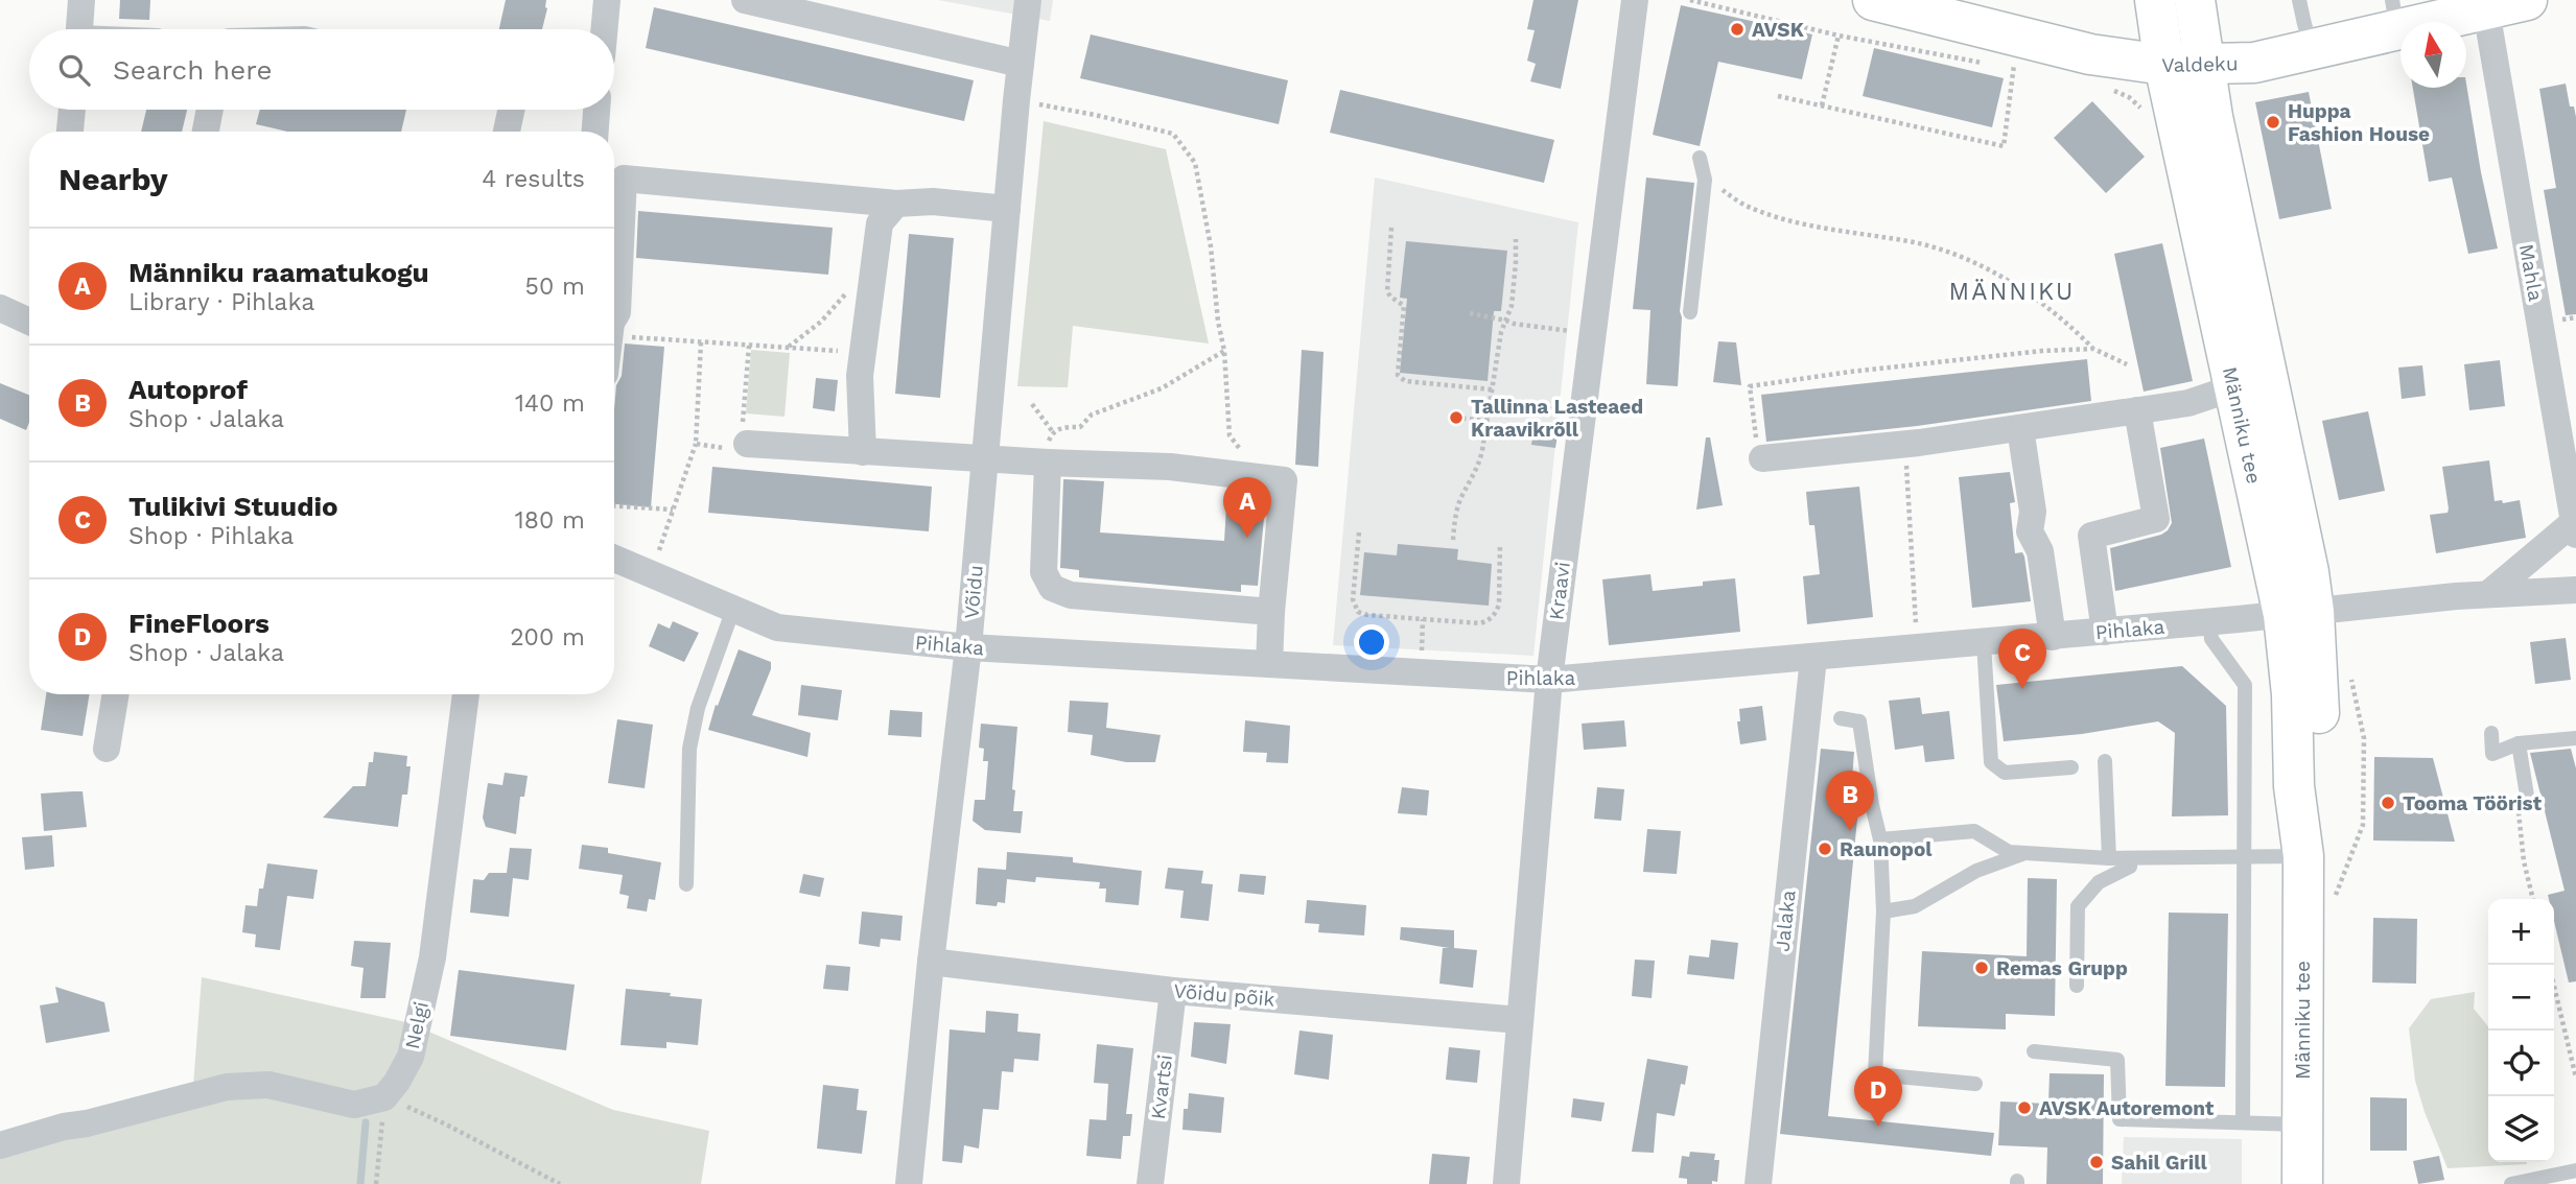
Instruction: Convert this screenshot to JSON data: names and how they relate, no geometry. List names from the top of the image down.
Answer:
{
  "streets": {
    "street": [
      "Valdeku",
      "Mahla",
      "Männiku tee",
      "Kraavi",
      "Võidu",
      "Pihlaka",
      "Jalaka",
      "Võidu põik",
      "Nelgi",
      "Kvartsi"
    ]
  },
  "crossings": [
    ["Valdeku", "Mahla"],
    ["Valdeku", "Männiku tee"],
    ["Männiku tee", "Pihlaka"],
    ["Kraavi", "Pihlaka"],
    ["Kraavi", "Võidu põik"],
    ["Võidu", "Pihlaka"],
    ["Võidu", "Võidu põik"],
    ["Pihlaka", "Jalaka"],
    ["Võidu põik", "Kvartsi"]
  ],
  "districts": ["MÄNNIKU"],
  "places": [
    "AVSK",
    "Huppa Fashion House",
    "Tallinna Lasteaed Kraavikrõll",
    "Tooma Töörist",
    "Raunopol",
    "Remas Grupp",
    "AVSK Autoremont",
    "Sahil Grill"
  ],
  "north": "top",
  "page": {
    "search": "Search here",
    "heading": ["Nearby", "4 results"],
    "list": [
      {
        "mark": "A",
        "name": "Männiku raamatukogu",
        "note": "Library · Pihlaka",
        "value": "50 m"
      },
      {
        "mark": "B",
        "name": "Autoprof",
        "note": "Shop · Jalaka",
        "value": "140 m"
      },
      {
        "mark": "C",
        "name": "Tulikivi Stuudio",
        "note": "Shop · Pihlaka",
        "value": "180 m"
      },
      {
        "mark": "D",
        "name": "FineFloors",
        "note": "Shop · Jalaka",
        "value": "200 m"
      }
    ],
    "pins": [
      "A",
      "C",
      "B",
      "D"
    ],
    "map_buttons": ["+", "−"]
  }
}
